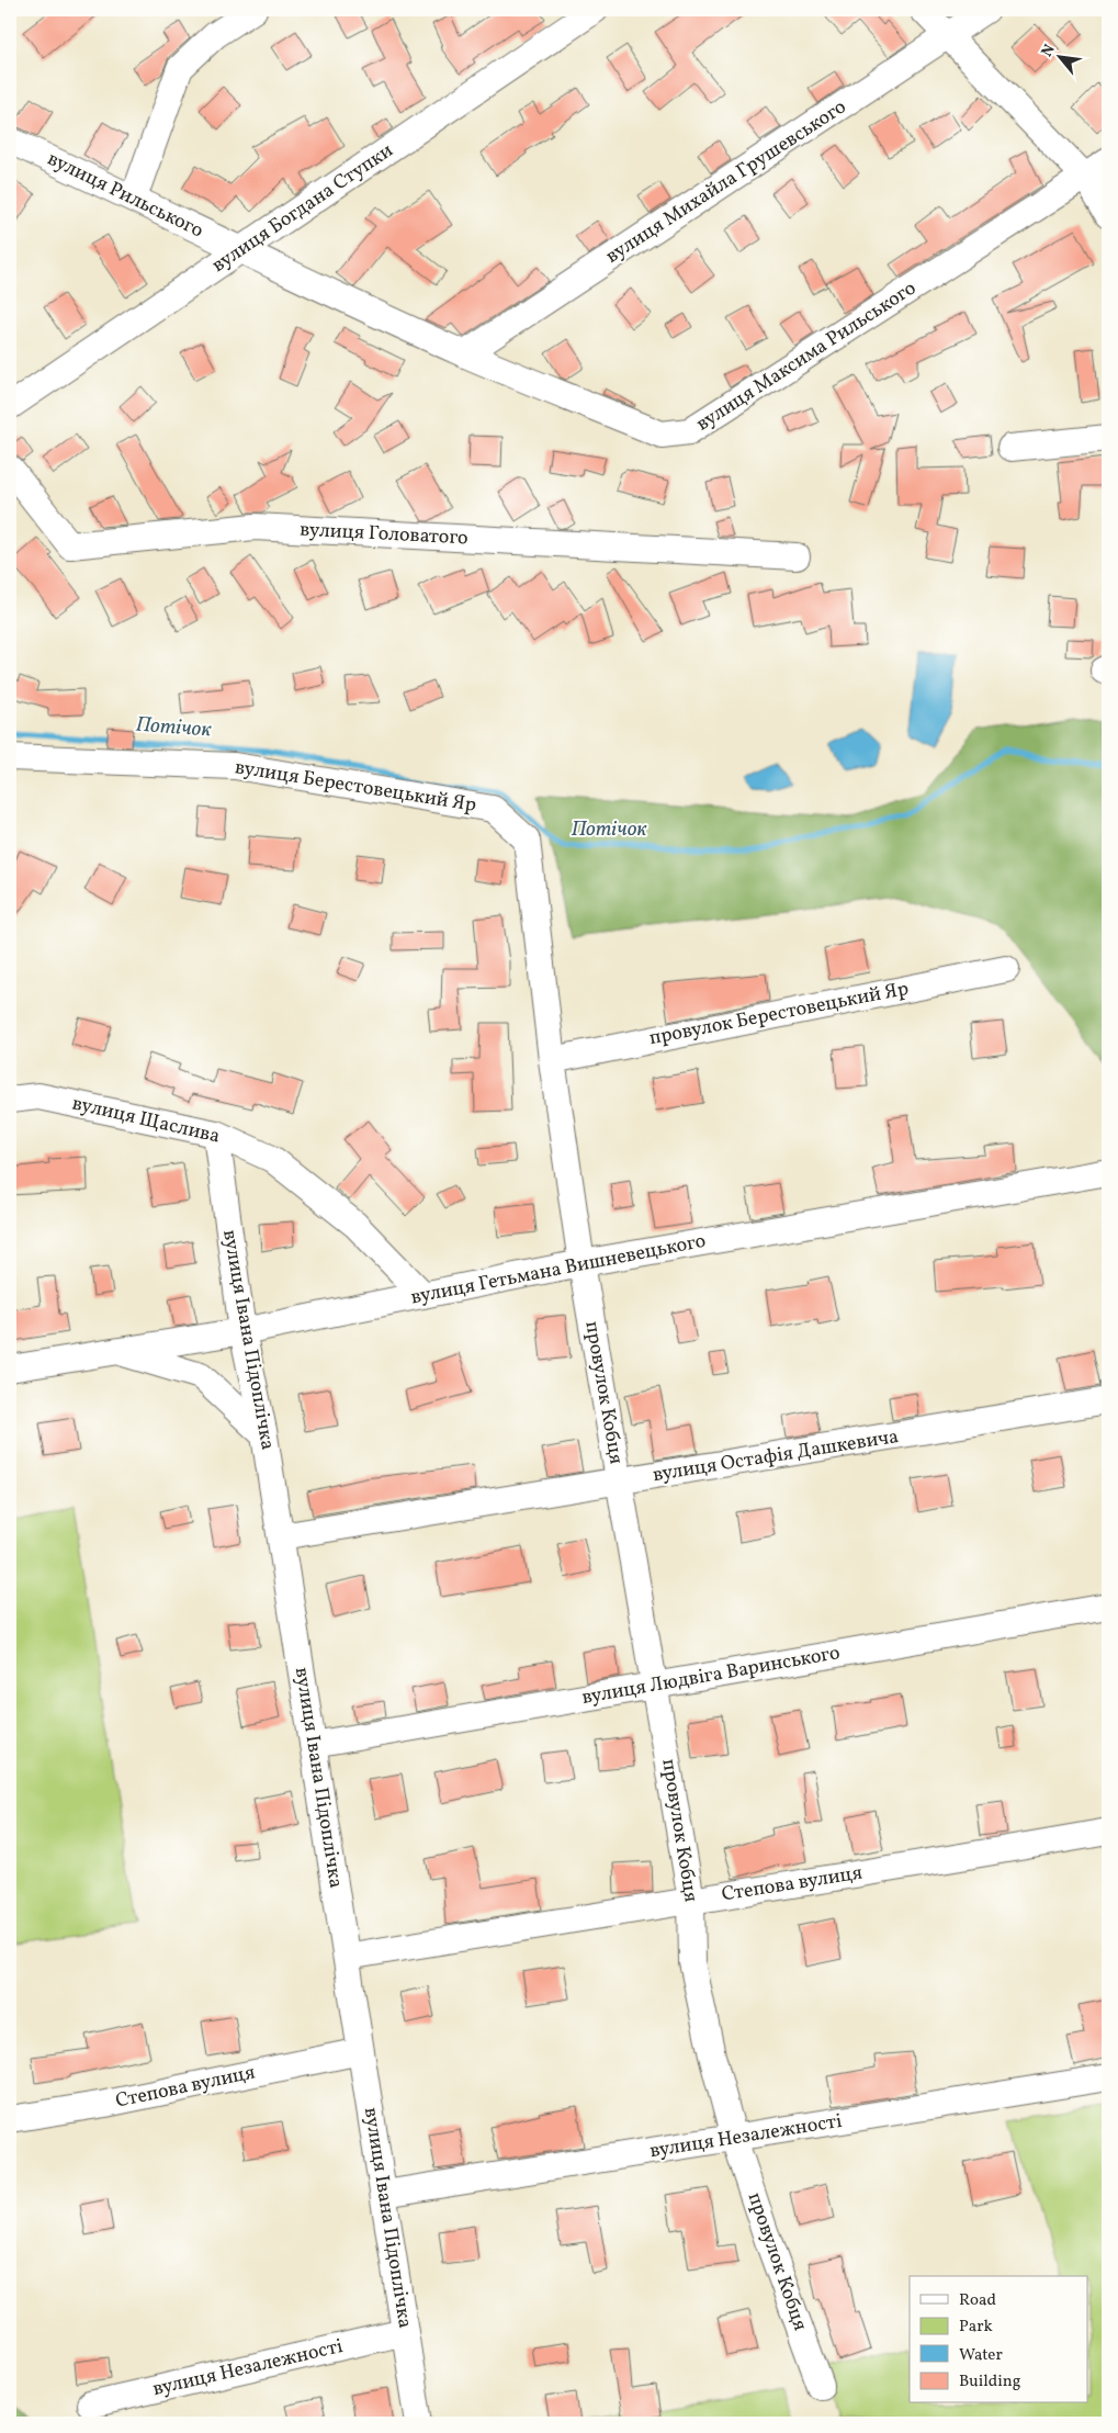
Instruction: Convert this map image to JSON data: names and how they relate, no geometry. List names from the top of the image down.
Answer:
{
  "streets": {
    "street": [
      "вулиця Михайла Грушевського",
      "вулиця Рильського",
      "вулиця Богдана Ступки",
      "вулиця Максима Рильського",
      "вулиця Головатого",
      "вулиця Берестовецький Яр",
      "провулок Берестовецький Яр",
      "вулиця Щаслива",
      "вулиця Гетьмана Вишневецького",
      "вулиця Івана Підоплічка",
      "провулок Кобця",
      "вулиця Остафія Дашкевича",
      "вулиця Людвіга Варинського",
      "Степова вулиця",
      "вулиця Незалежності"
    ]
  },
  "crossings": [
    ["вулиця Михайла Грушевського", "вулиця Максима Рильського"],
    ["вулиця Рильського", "вулиця Богдана Ступки"],
    ["вулиця Рильського", "вулиця Максима Рильського"],
    ["вулиця Богдана Ступки", "вулиця Максима Рильського"],
    ["вулиця Берестовецький Яр", "провулок Берестовецький Яр"],
    ["вулиця Берестовецький Яр", "вулиця Гетьмана Вишневецького"],
    ["вулиця Берестовецький Яр", "провулок Кобця"],
    ["вулиця Щаслива", "вулиця Гетьмана Вишневецького"],
    ["вулиця Щаслива", "вулиця Івана Підоплічка"],
    ["вулиця Гетьмана Вишневецького", "вулиця Івана Підоплічка"],
    ["вулиця Гетьмана Вишневецького", "провулок Кобця"],
    ["вулиця Івана Підоплічка", "вулиця Остафія Дашкевича"],
    ["вулиця Івана Підоплічка", "вулиця Людвіга Варинського"],
    ["вулиця Івана Підоплічка", "Степова вулиця"],
    ["вулиця Івана Підоплічка", "вулиця Незалежності"],
    ["провулок Кобця", "вулиця Остафія Дашкевича"],
    ["провулок Кобця", "вулиця Людвіга Варинського"],
    ["провулок Кобця", "Степова вулиця"],
    ["провулок Кобця", "вулиця Незалежності"]
  ],
  "water": ["Потічок"],
  "legend": [
    "Road",
    "Park",
    "Water",
    "Building"
  ],
  "north": "top left"
}
